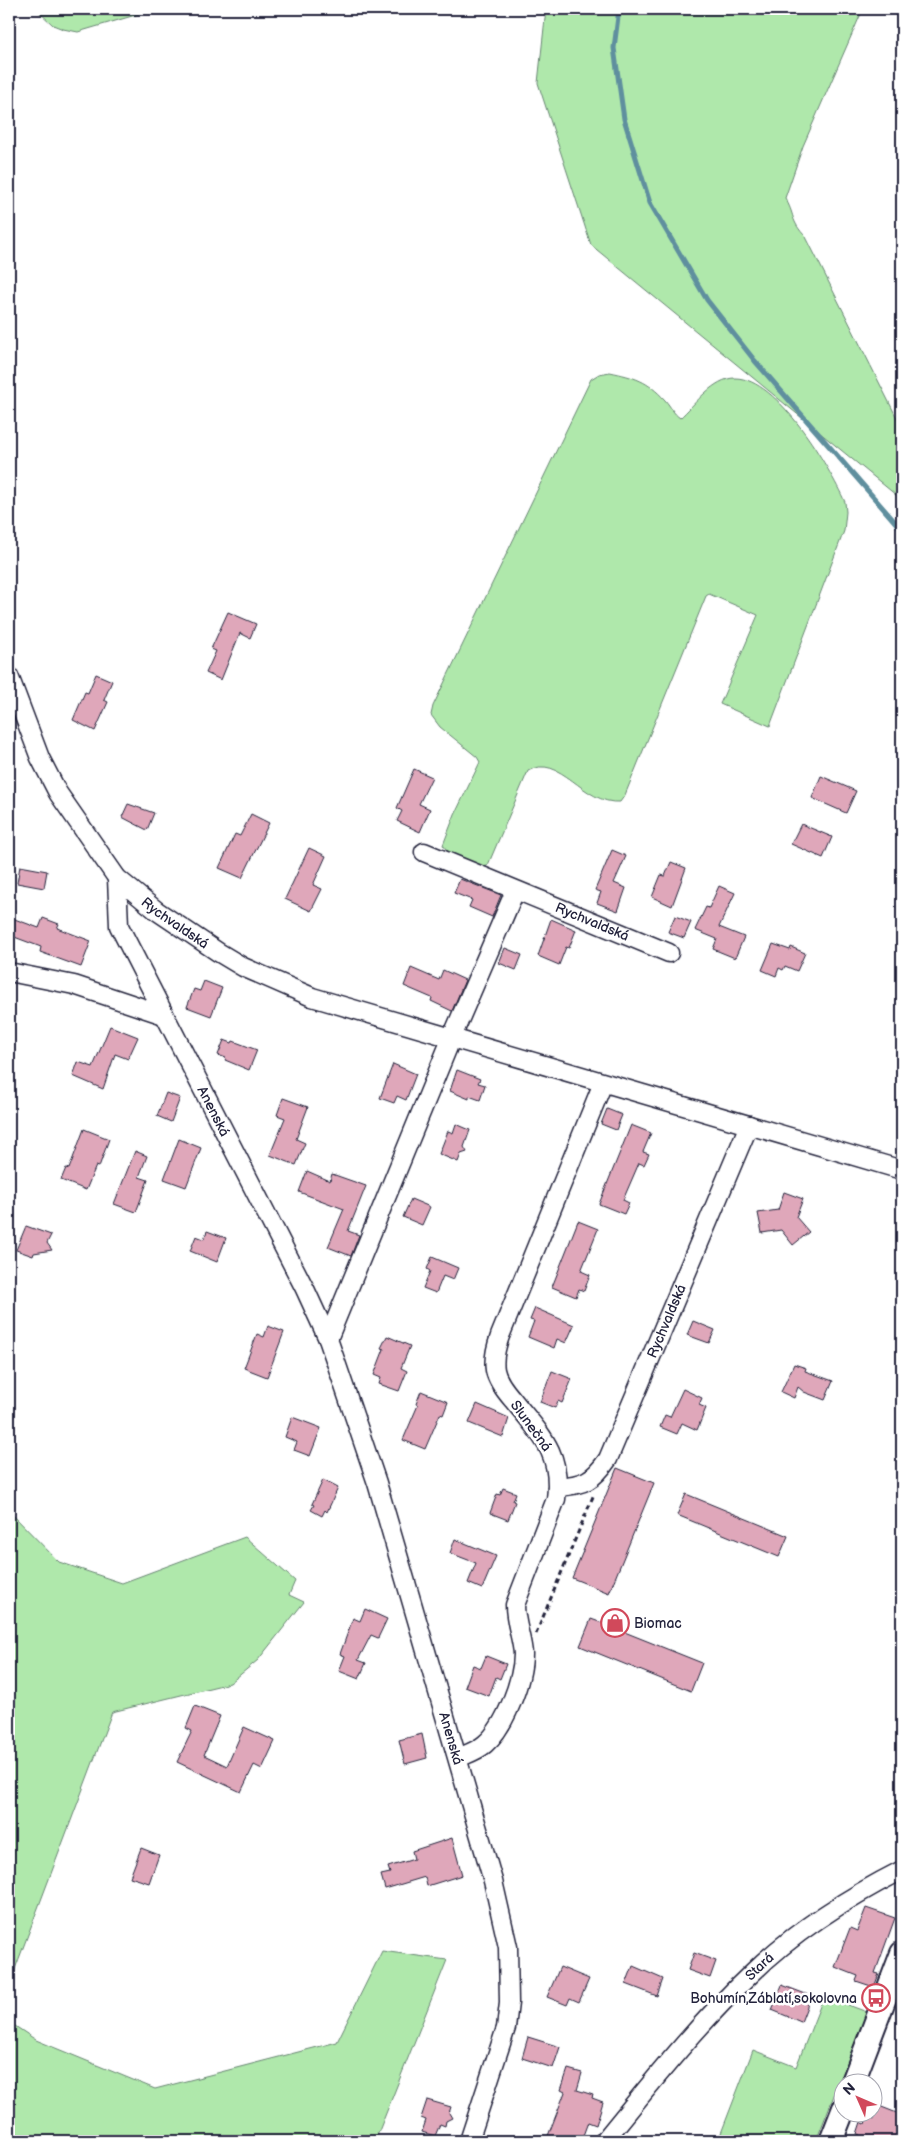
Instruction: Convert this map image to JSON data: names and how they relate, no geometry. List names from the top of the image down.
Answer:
{
  "streets": {
    "street": [
      "Rychvaldská",
      "Anenská",
      "Slunečná",
      "Stará"
    ]
  },
  "crossings": [
    ["Rychvaldská", "Anenská"],
    ["Rychvaldská", "Slunečná"],
    ["Anenská", "Slunečná"]
  ],
  "places": {
    "shop": ["Biomac"],
    "bus stop": ["Bohumín,Záblatí,sokolovna"]
  },
  "north": "top left"
}
